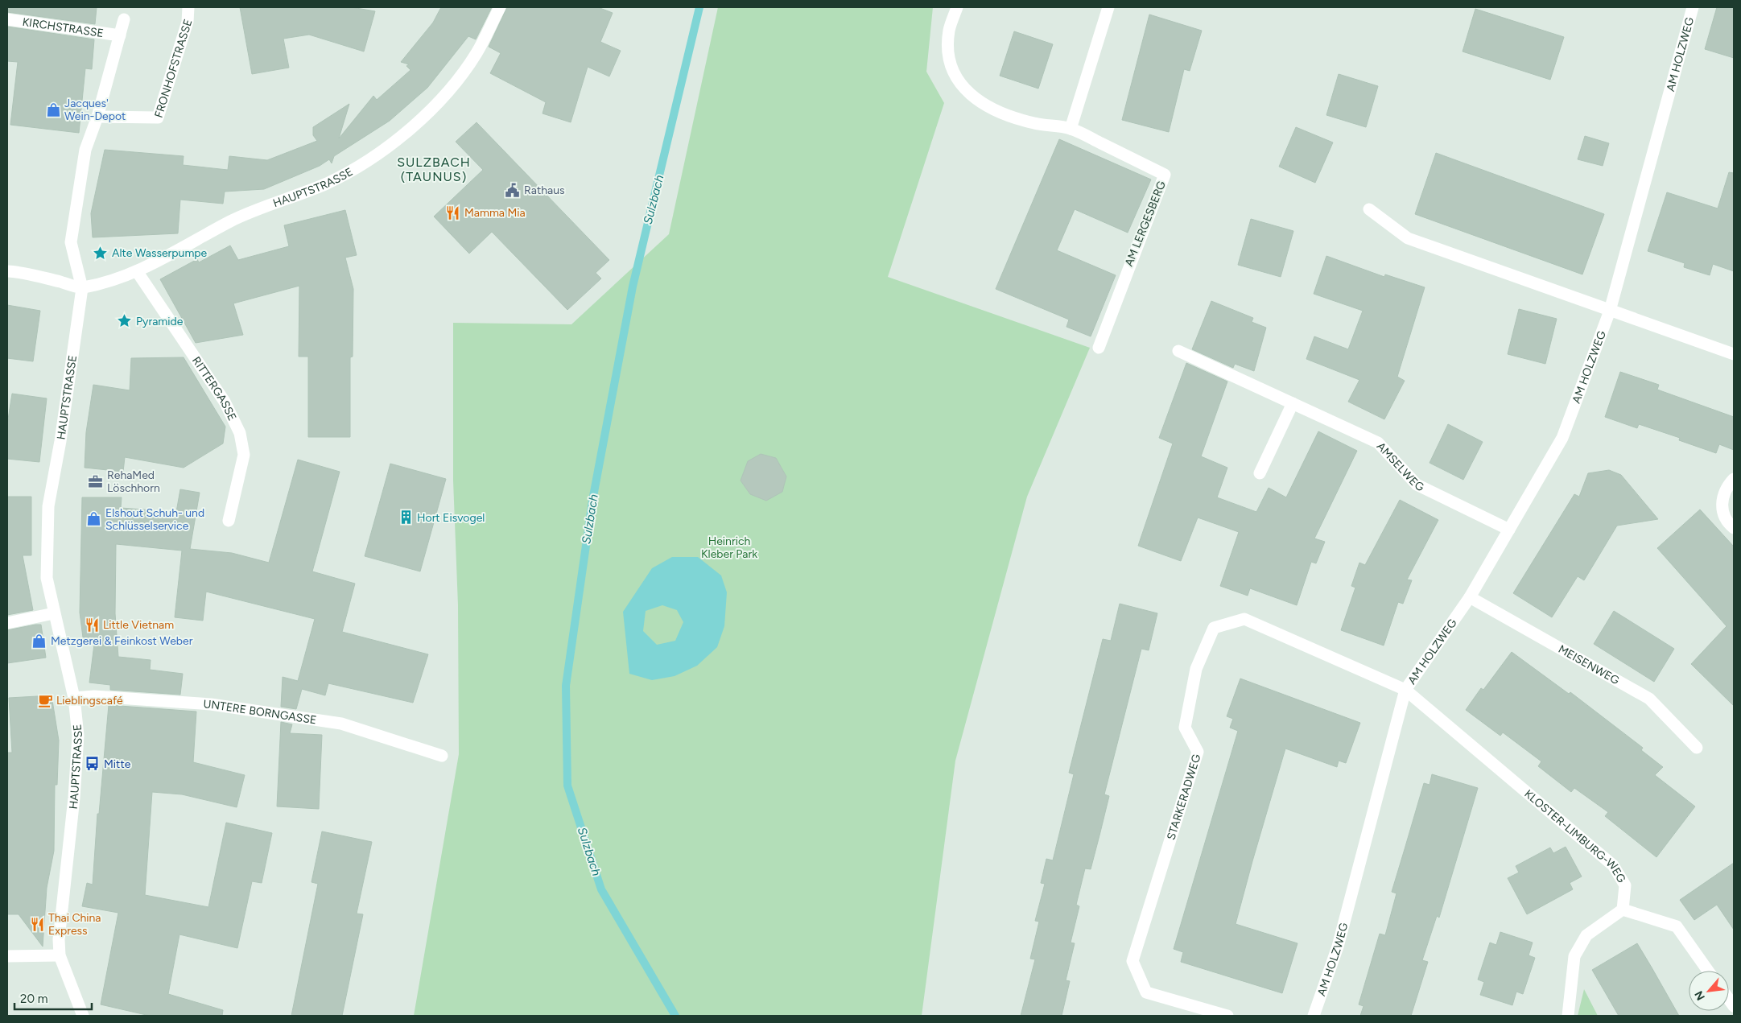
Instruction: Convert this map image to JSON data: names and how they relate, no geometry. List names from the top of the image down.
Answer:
{
  "streets": {
    "street": [
      "KIRCHSTRASSE",
      "AM HOLZWEG",
      "FRONHOFSTRASSE",
      "HAUPTSTRASSE",
      "AM LERGESBERG",
      "RITTERGASSE",
      "AMSELWEG",
      "MEISENWEG",
      "UNTERE BORNGASSE",
      "STARKERADWEG",
      "KLOSTER-LIMBURG-WEG"
    ]
  },
  "crossings": [
    ["AM HOLZWEG", "AMSELWEG"],
    ["AM HOLZWEG", "MEISENWEG"],
    ["AM HOLZWEG", "STARKERADWEG"],
    ["AM HOLZWEG", "KLOSTER-LIMBURG-WEG"],
    ["HAUPTSTRASSE", "RITTERGASSE"],
    ["HAUPTSTRASSE", "UNTERE BORNGASSE"],
    ["STARKERADWEG", "KLOSTER-LIMBURG-WEG"]
  ],
  "districts": ["SULZBACH (TAUNUS)"],
  "water": ["Sulzbach"],
  "parks": ["Heinrich Kleber Park"],
  "places": {
    "shop": ["Jacques' Wein-Depot", "Elshout Schuh- und Schlüsselservice", "Metzgerei & Feinkost Weber"],
    "public building": ["Rathaus"],
    "restaurant": ["Mamma Mia", "Little Vietnam", "Thai China Express"],
    "place": ["Alte Wasserpumpe", "Pyramide"],
    "office": ["RehaMed Löschhorn"],
    "building": ["Hort Eisvogel"],
    "cafe": ["Lieblingscafé"],
    "bus stop": ["Mitte"]
  },
  "scale_bar": "20 m",
  "north": "bottom left"
}
